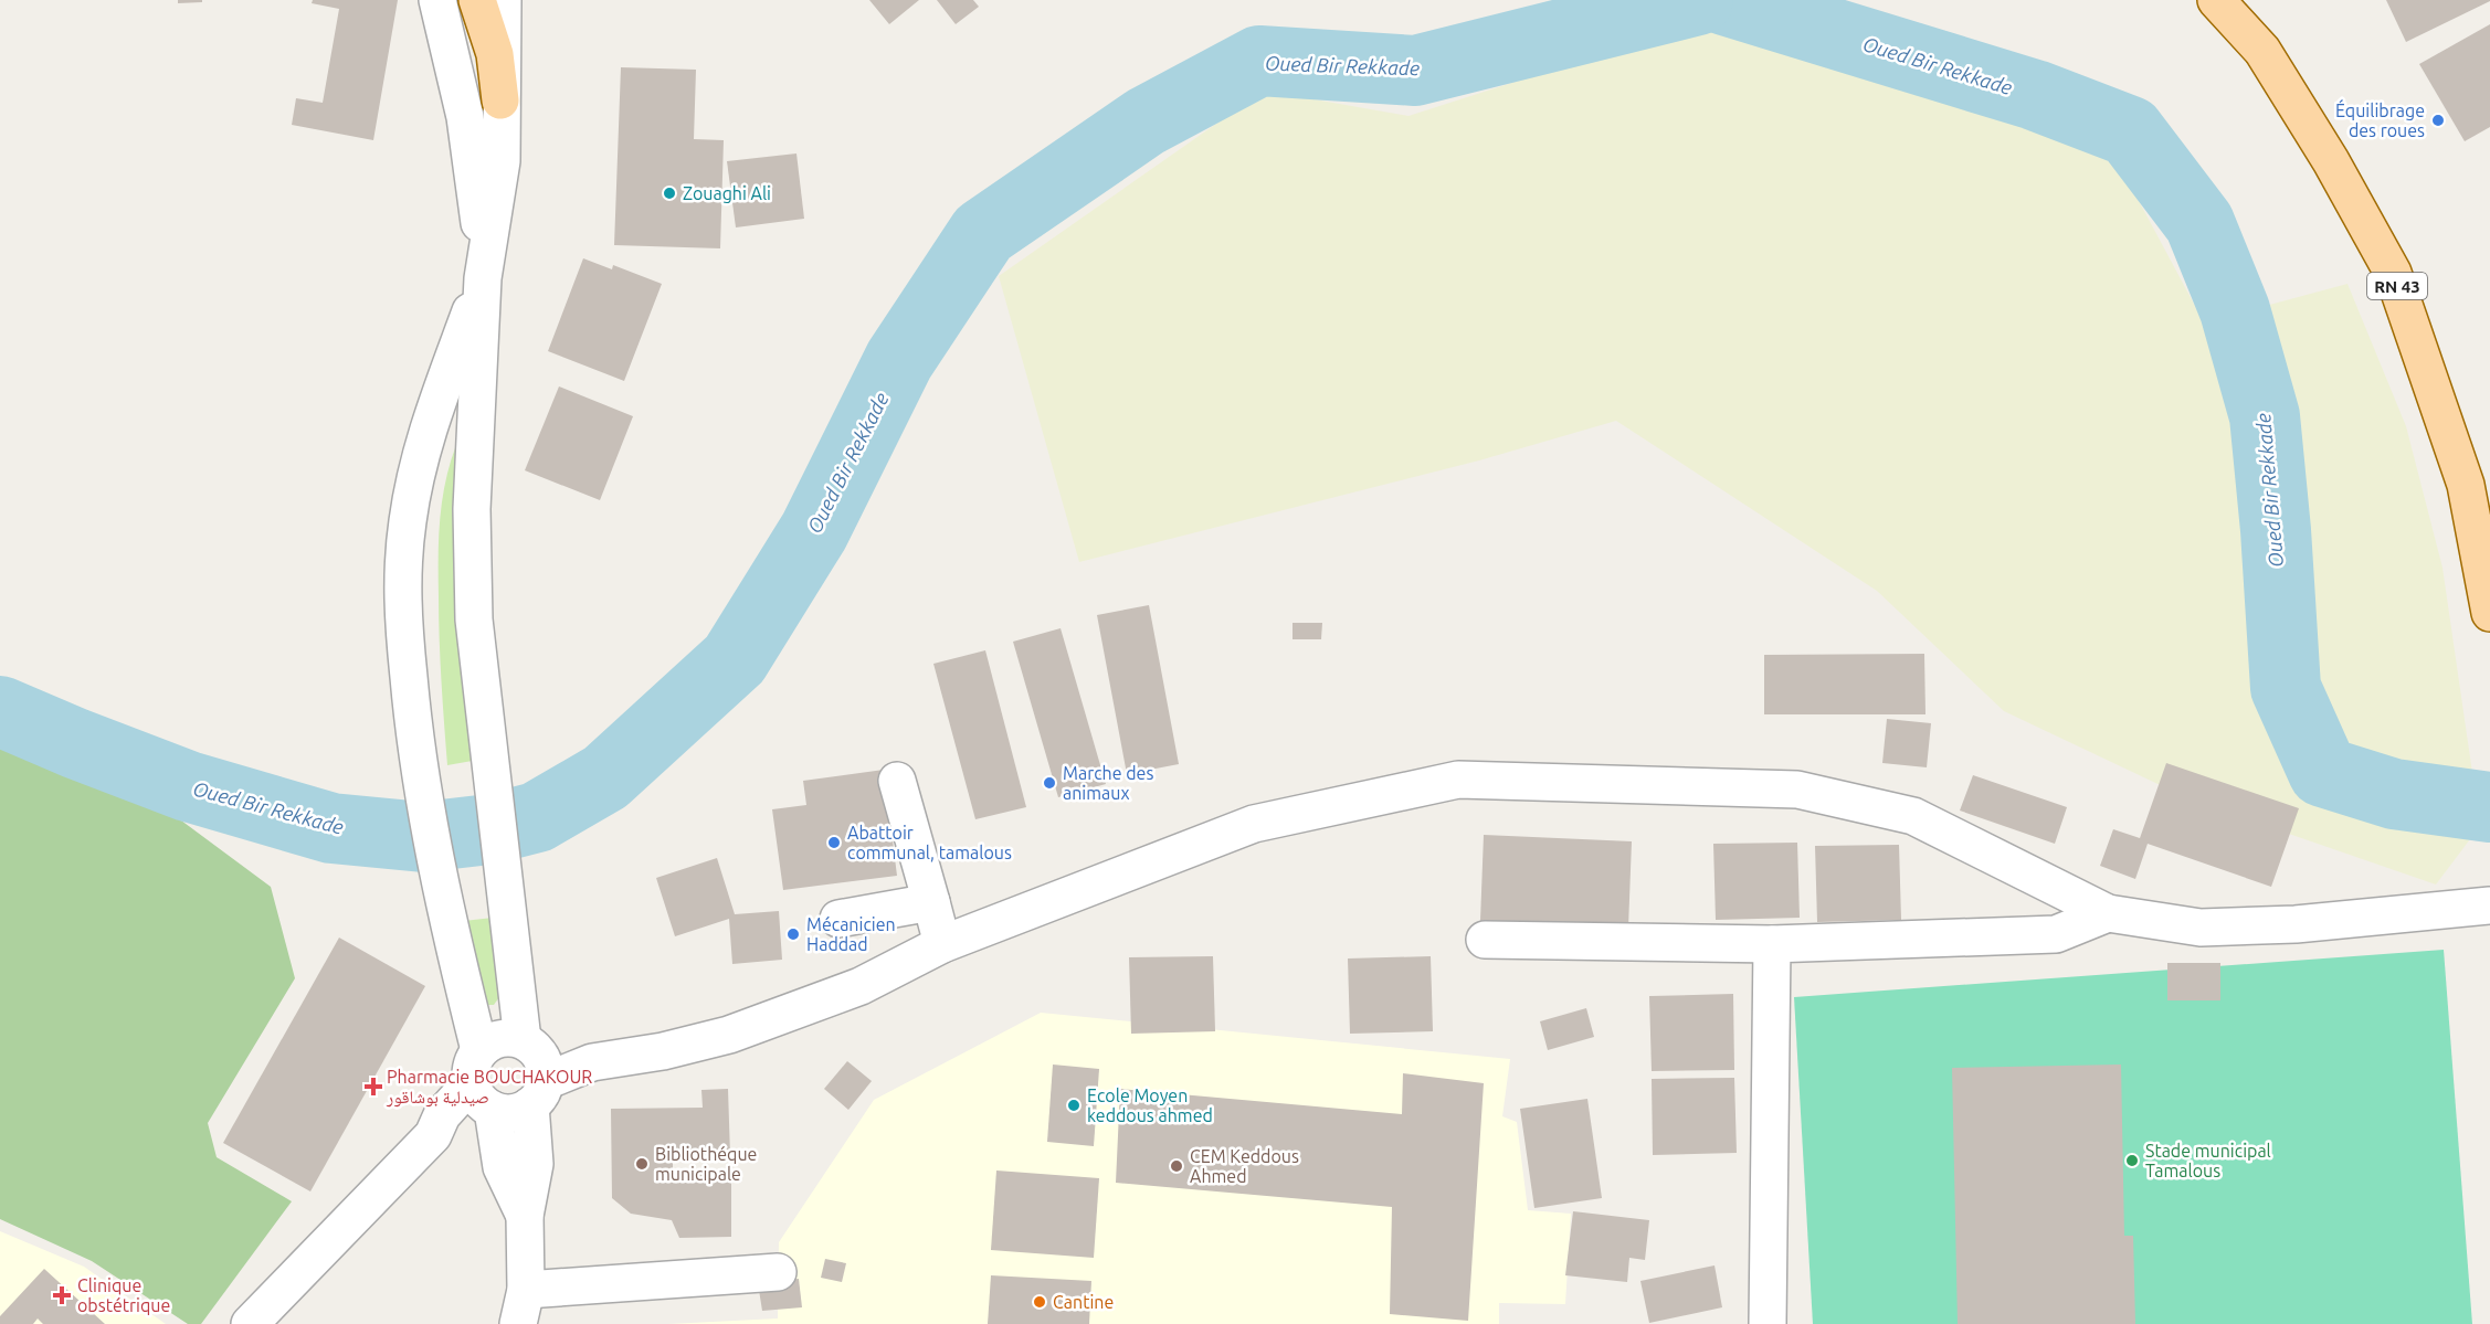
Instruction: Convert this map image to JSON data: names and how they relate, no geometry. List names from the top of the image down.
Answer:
{
  "streets": {
    "main road": ["RN 43"]
  },
  "water": ["Oued Bir Rekkade"],
  "places": {
    "other": [
      "Équilibrage des roues",
      "Zouaghi Ali",
      "Marche des animaux",
      "Abattoir communal, tamalous",
      "Mécanicien Haddad",
      "Ecole Moyen keddous ahmed",
      "Stade municipal Tamalous",
      "Bibliothéque municipale",
      "CEM Keddous Ahmed",
      "Cantine"
    ],
    "health": ["Pharmacie BOUCHAKOUR صيدلية بوشاقور", "Clinique obstétrique"]
  }
}
